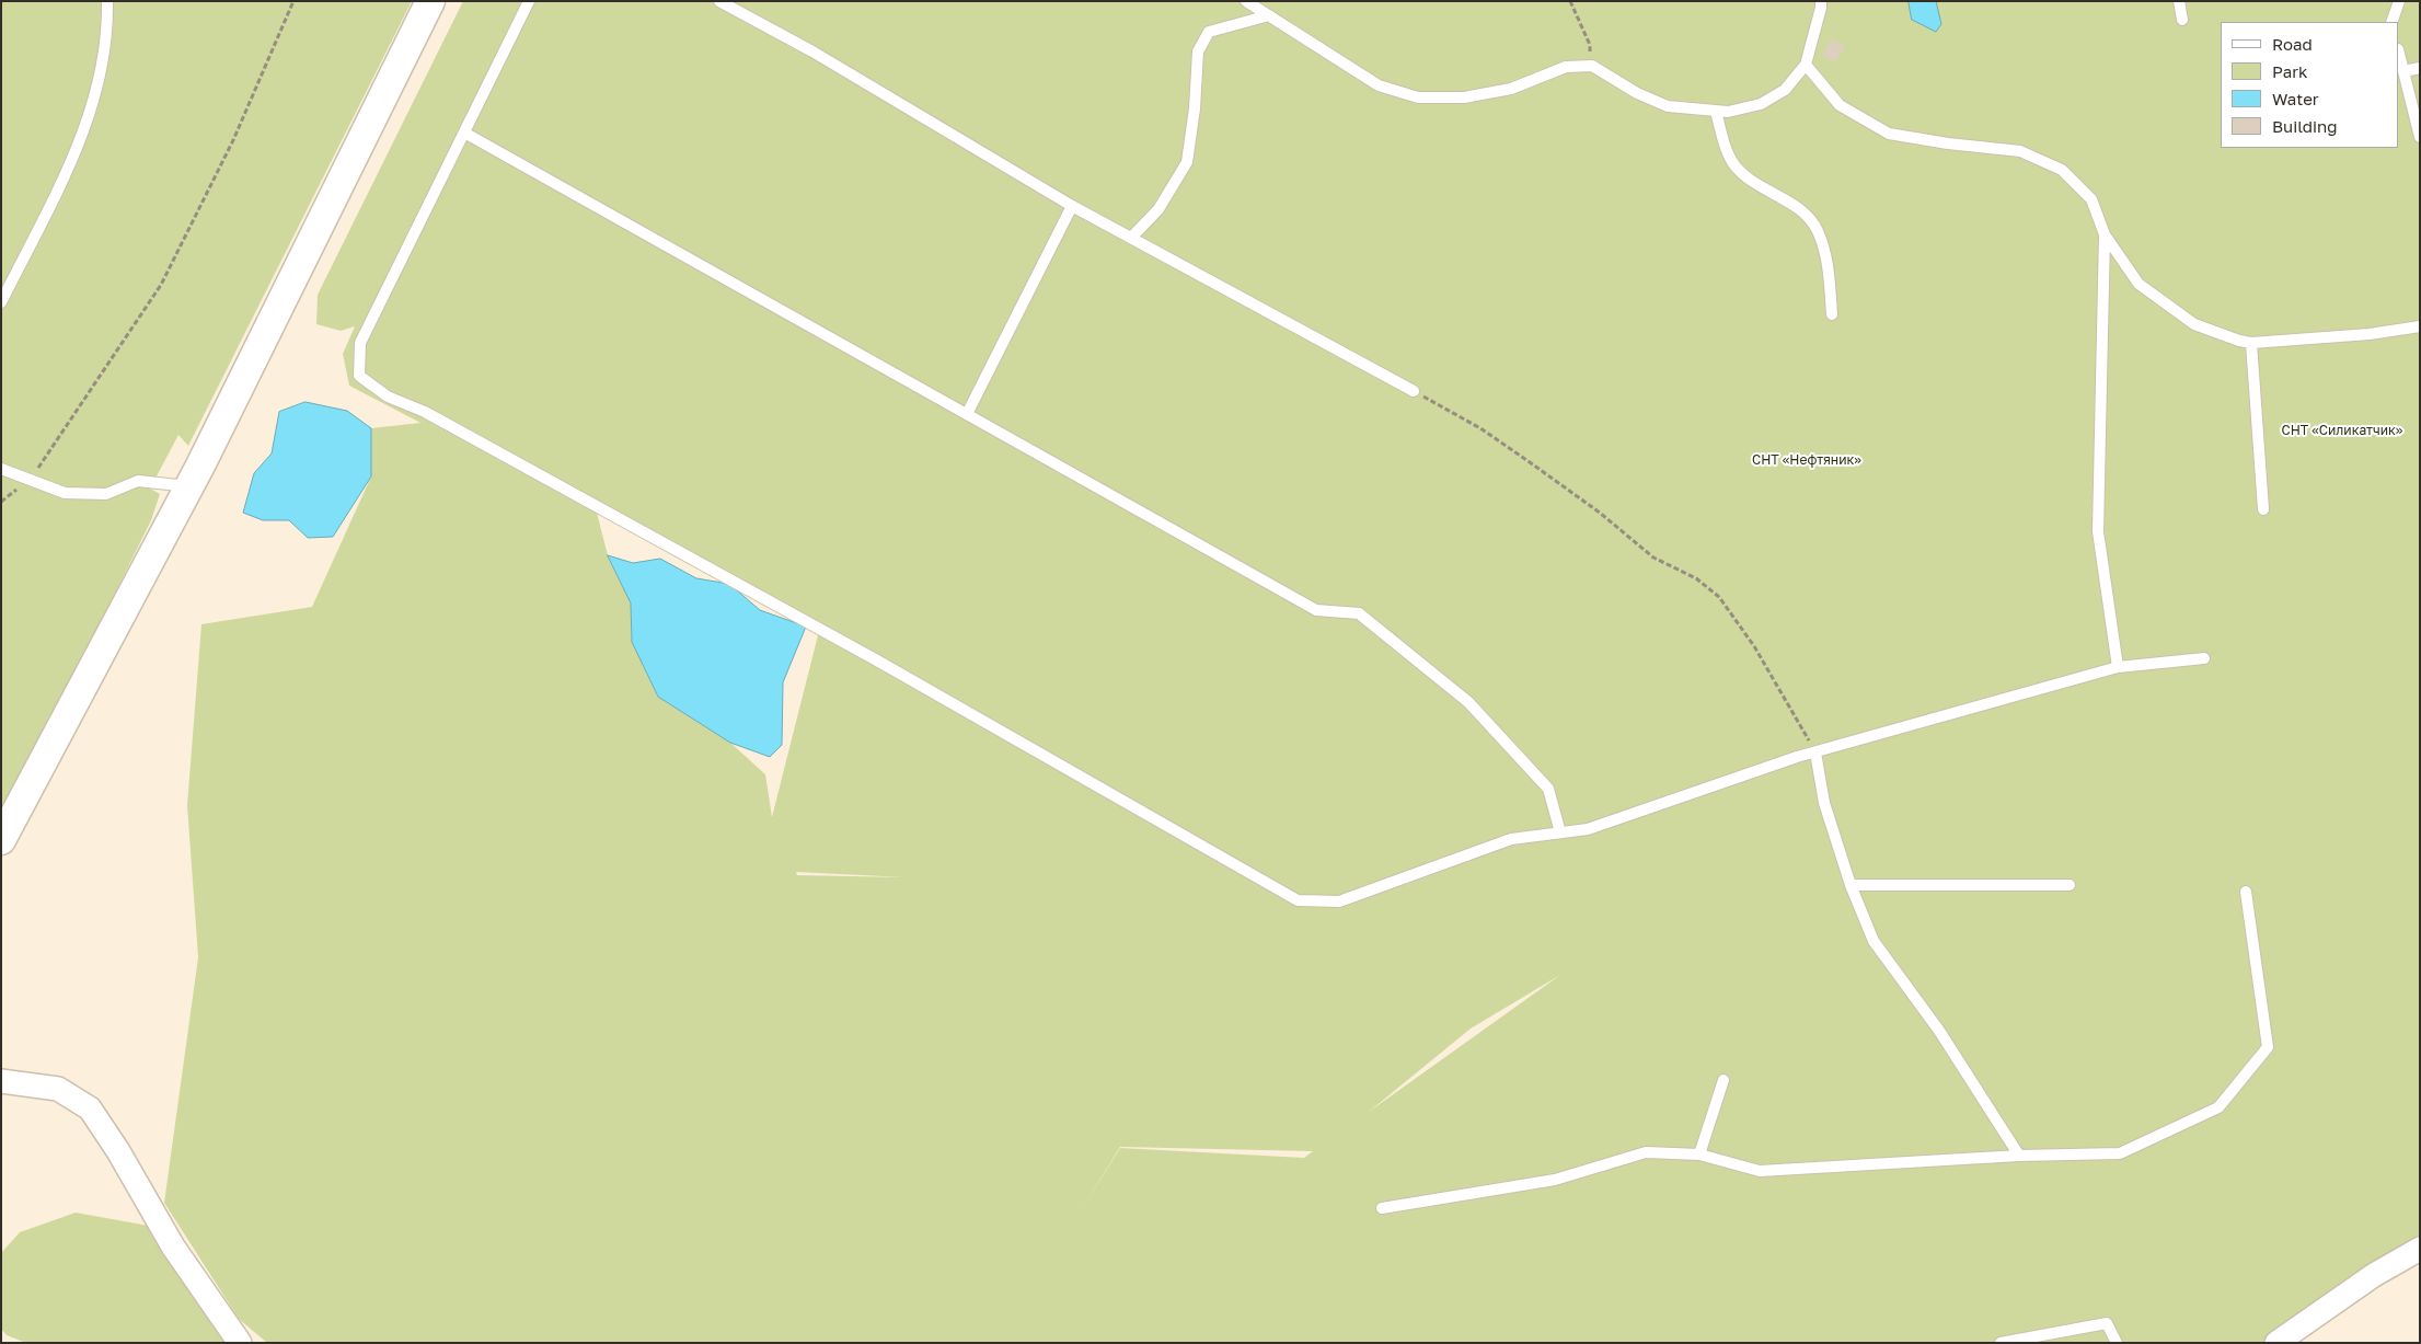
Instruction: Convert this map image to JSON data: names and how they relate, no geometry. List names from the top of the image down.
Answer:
{
  "parks": ["СНТ «Силикатчик»", "СНТ «Нефтяник»"],
  "legend": [
    "Road",
    "Park",
    "Water",
    "Building"
  ]
}
